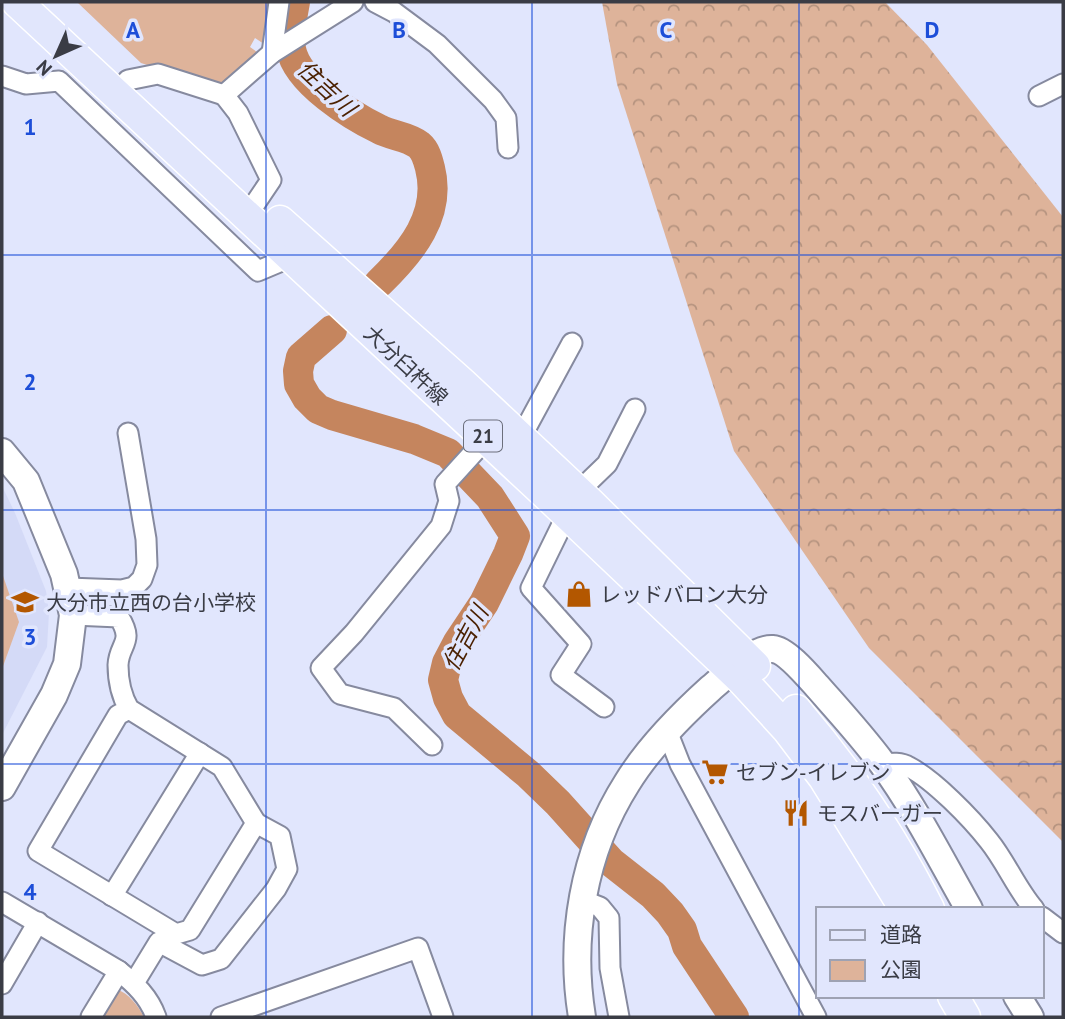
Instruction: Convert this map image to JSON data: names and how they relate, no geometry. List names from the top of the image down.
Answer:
{
  "streets": {
    "main road": ["大分臼杵線", "21"]
  },
  "water": ["住吉川"],
  "places": {
    "shop": ["レッドバロン大分"],
    "school or university": ["大分市立西の台小学校"],
    "supermarket": ["セブン-イレブン"],
    "restaurant": ["モスバーガー"]
  },
  "legend": ["道路", "公園"],
  "north": "bottom left",
  "grid": {
    "columns": [
      "A",
      "B",
      "C",
      "D"
    ],
    "rows": [
      "1",
      "2",
      "3",
      "4"
    ]
  }
}
